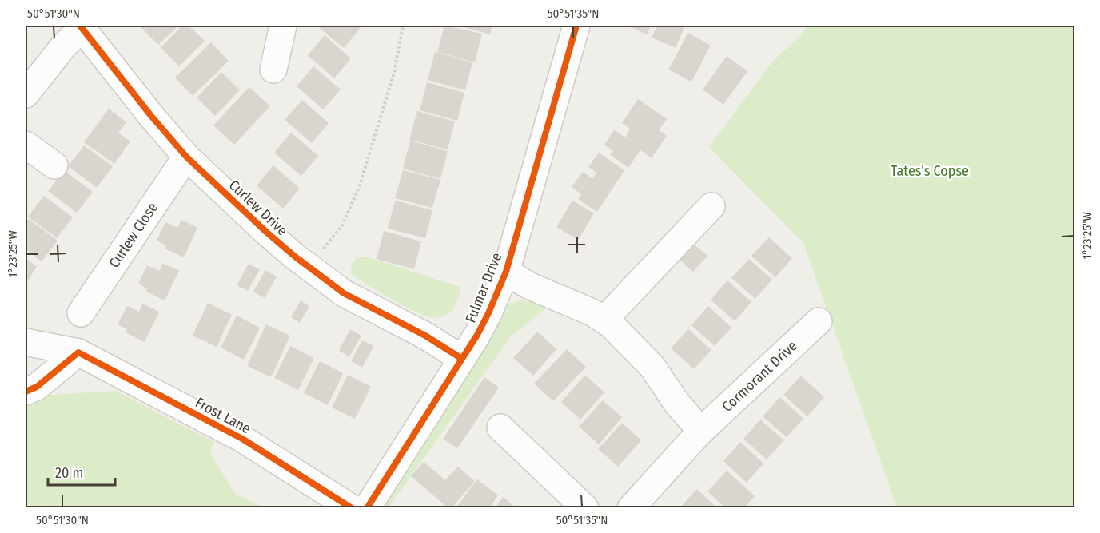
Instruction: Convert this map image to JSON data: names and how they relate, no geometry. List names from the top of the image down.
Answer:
{
  "streets": {
    "street": [
      "Curlew Drive",
      "Curlew Close",
      "Fulmar Drive",
      "Cormorant Drive",
      "Frost Lane"
    ]
  },
  "crossings": [
    ["Curlew Drive", "Curlew Close"],
    ["Curlew Drive", "Fulmar Drive"]
  ],
  "parks": ["Tates's Copse"],
  "scale_bar": "20 m",
  "coordinates": ["50°51'30\"N", "50°51'35\"N", "1°23'25\"W"]
}
